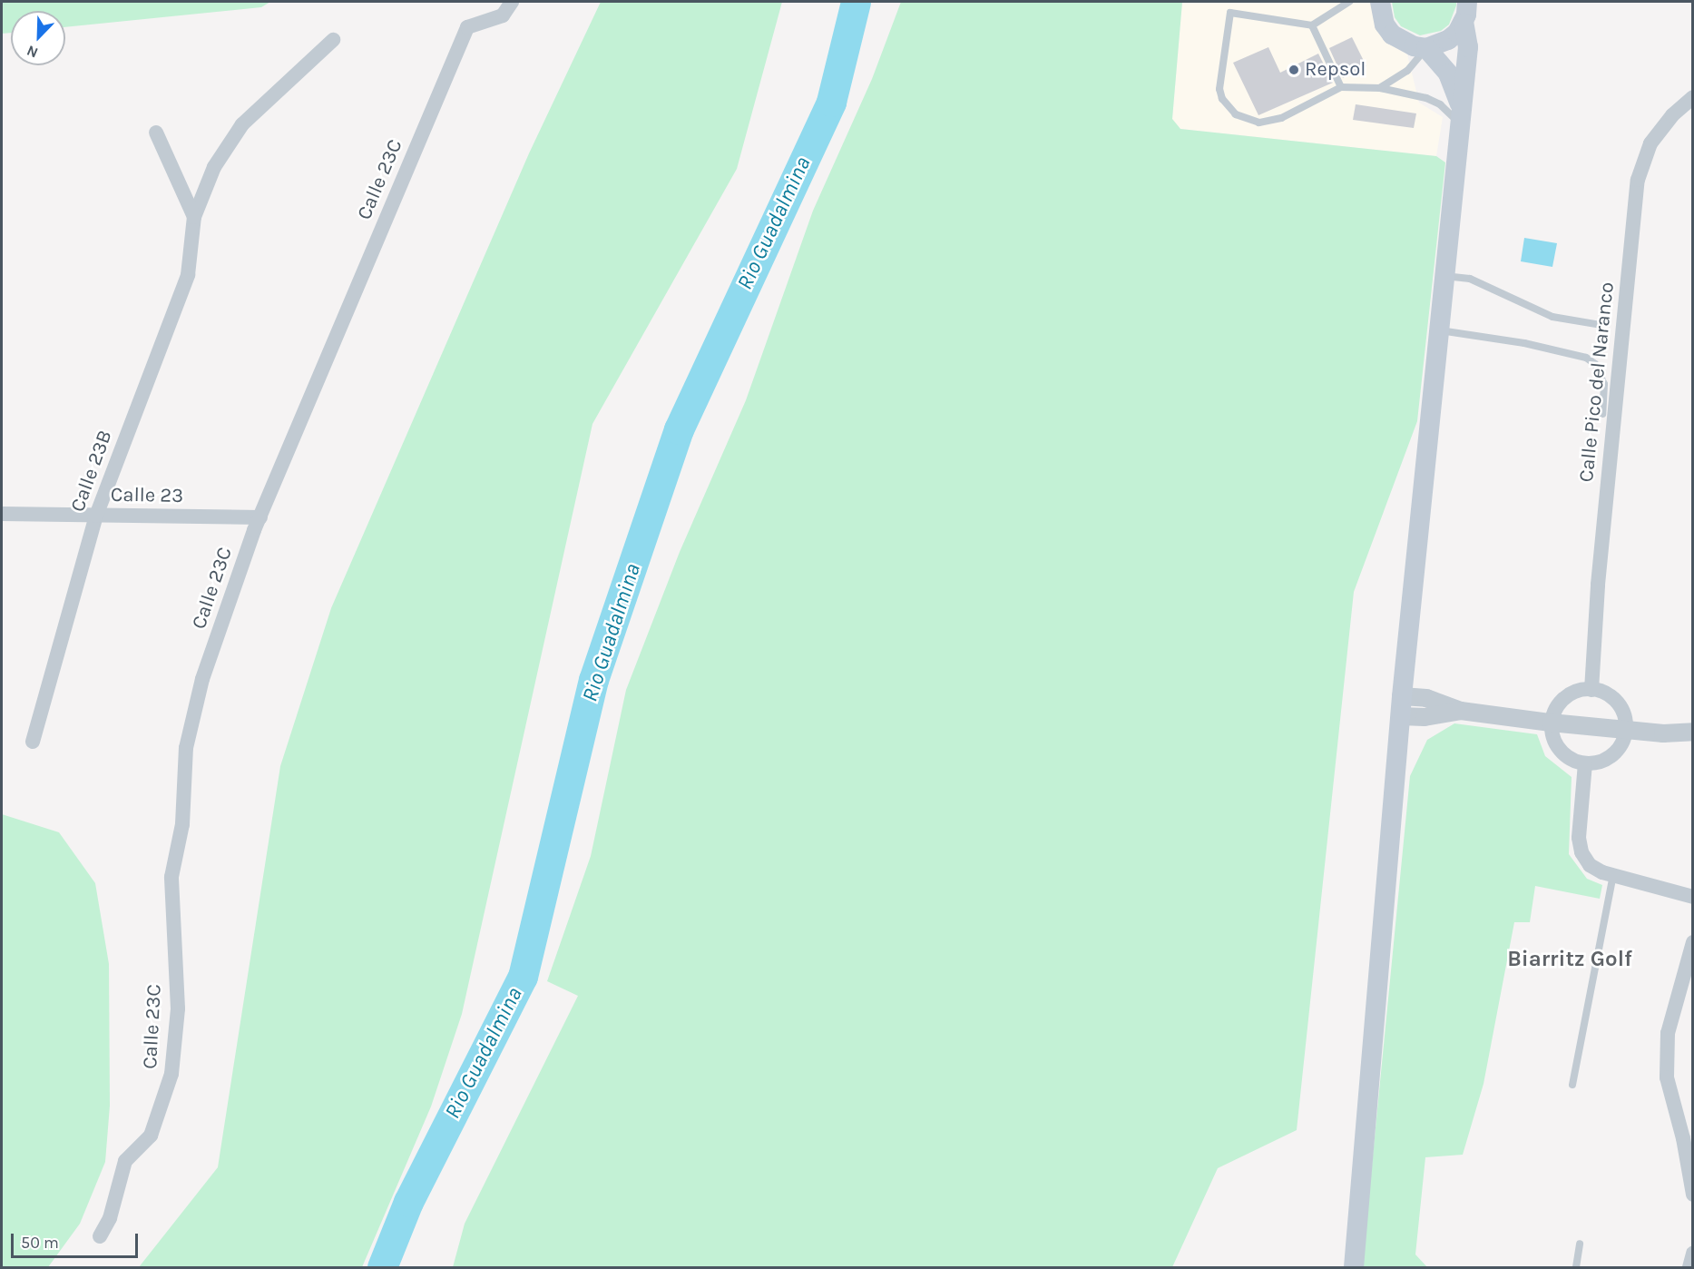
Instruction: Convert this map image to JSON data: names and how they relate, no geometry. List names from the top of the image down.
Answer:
{
  "streets": {
    "street": [
      "Calle 23C",
      "Calle Pico del Naranco",
      "Calle 23B",
      "Calle 23"
    ]
  },
  "crossings": [
    ["Calle 23C", "Calle 23"],
    ["Calle 23B", "Calle 23"]
  ],
  "districts": ["Biarritz Golf"],
  "water": ["Rio Guadalmina"],
  "places": ["Repsol"],
  "scale_bar": "50 m",
  "north": "bottom left"
}
